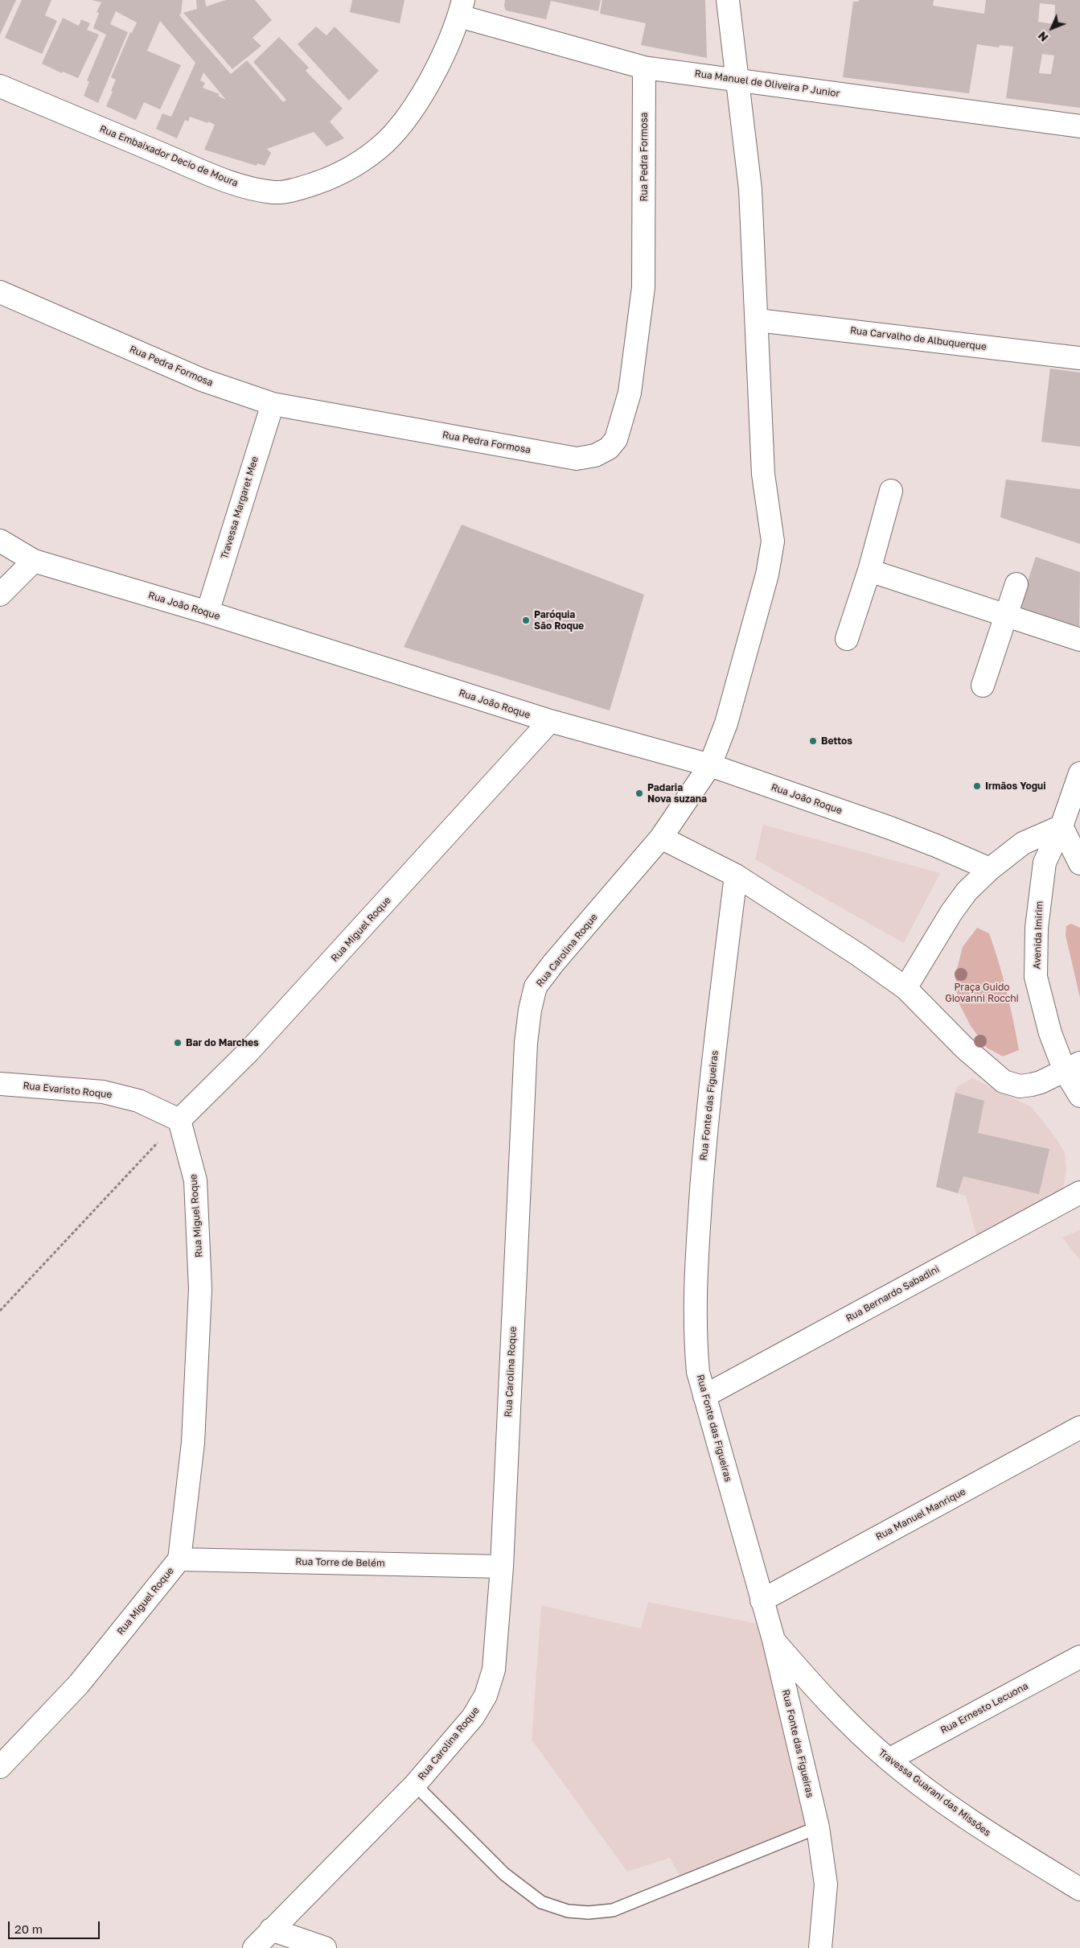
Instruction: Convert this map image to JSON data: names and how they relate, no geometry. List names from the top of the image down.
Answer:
{
  "streets": {
    "street": [
      "Rua Manuel de Oliveira P Junior",
      "Rua Embaixador Decio de Moura",
      "Rua Pedra Formosa",
      "Rua Carvalho de Albuquerque",
      "Travessa Margaret Mee",
      "Rua João Roque",
      "Rua Miguel Roque",
      "Avenida Imirim",
      "Rua Carolina Roque",
      "Rua Evaristo Roque",
      "Rua Fonte das Figueiras",
      "Rua Bernardo Sabadini",
      "Rua Manuel Manrique",
      "Rua Torre de Belém",
      "Rua Ernesto Lecuona",
      "Travessa Guarani das Missões"
    ]
  },
  "crossings": [
    ["Rua Manuel de Oliveira P Junior", "Rua Embaixador Decio de Moura"],
    ["Rua Manuel de Oliveira P Junior", "Rua Pedra Formosa"],
    ["Rua Manuel de Oliveira P Junior", "Rua Carolina Roque"],
    ["Rua Pedra Formosa", "Travessa Margaret Mee"],
    ["Rua Carvalho de Albuquerque", "Rua Carolina Roque"],
    ["Travessa Margaret Mee", "Rua João Roque"],
    ["Rua João Roque", "Rua Miguel Roque"],
    ["Rua João Roque", "Rua Carolina Roque"],
    ["Rua Miguel Roque", "Rua Evaristo Roque"],
    ["Rua Miguel Roque", "Rua Torre de Belém"],
    ["Rua Carolina Roque", "Rua Torre de Belém"],
    ["Rua Fonte das Figueiras", "Rua Bernardo Sabadini"],
    ["Rua Fonte das Figueiras", "Rua Manuel Manrique"],
    ["Rua Fonte das Figueiras", "Travessa Guarani das Missões"],
    ["Rua Ernesto Lecuona", "Travessa Guarani das Missões"]
  ],
  "parks": ["Praça Guido Giovanni Rocchi"],
  "places": [
    "Paróquia São Roque",
    "Bettos",
    "Irmãos Yogui",
    "Padaria Nova suzana",
    "Bar do Marches"
  ],
  "scale_bar": "20 m",
  "north": "bottom left"
}
